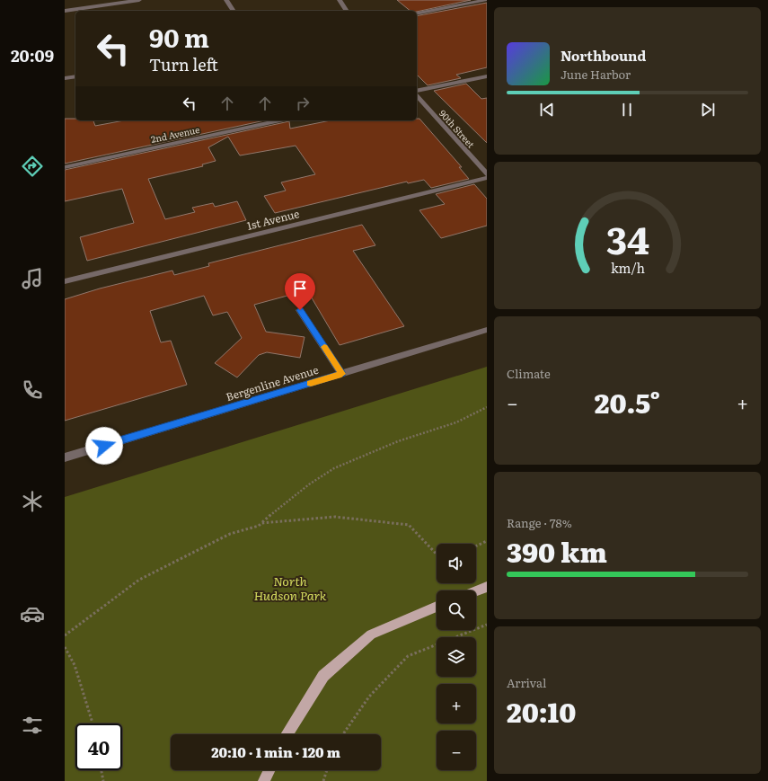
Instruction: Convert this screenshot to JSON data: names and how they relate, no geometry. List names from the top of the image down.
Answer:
{
  "streets": {
    "street": [
      "90th Street",
      "2nd Avenue",
      "1st Avenue",
      "Bergenline Avenue"
    ]
  },
  "parks": ["North Hudson Park"],
  "page": {
    "tabs": "20:09",
    "turn": ["90 m", "Turn left"],
    "song": ["Northbound", "June Harbor"],
    "tile": [
      "Climate",
      ["Range · 78%", "390 km"],
      ["Arrival", "20:10"]
    ],
    "heat": ["−", "20.5°", "+"],
    "map_buttons": ["+", "−"],
    "limit": "40",
    "trip": "20:10 · 1 min · 120 m",
    "gauge": ["34", "km/h"]
  }
}
